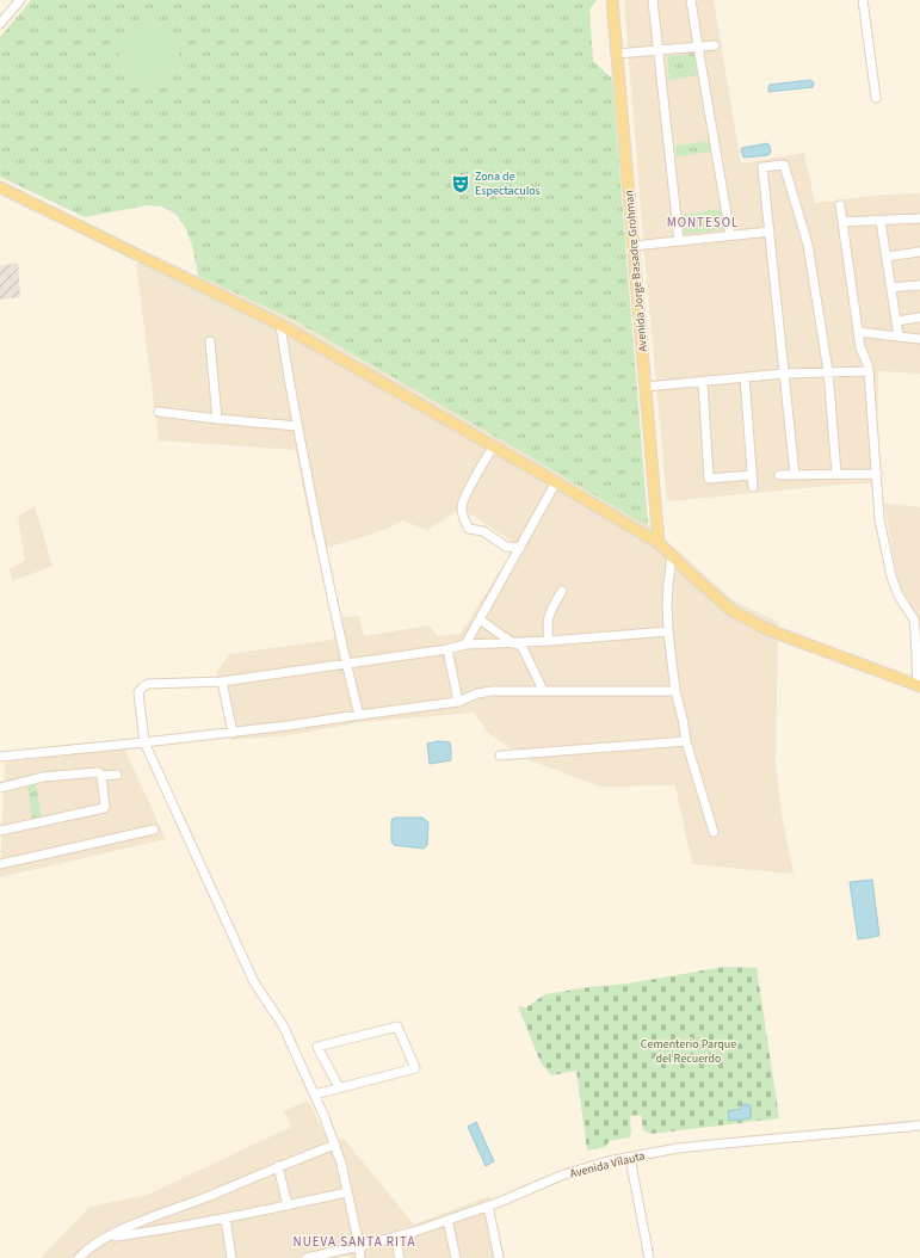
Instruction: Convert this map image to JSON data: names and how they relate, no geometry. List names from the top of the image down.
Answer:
{
  "streets": {
    "main road": ["Avenida Jorge Basadre Grohman"],
    "street": ["Avenida Vilauta"]
  },
  "districts": ["MONTESOL", "NUEVA SANTA RITA"],
  "parks": ["Cementerio Parque del Recuerdo"],
  "places": {
    "theatre": ["Zona de Espectaculos"]
  }
}
